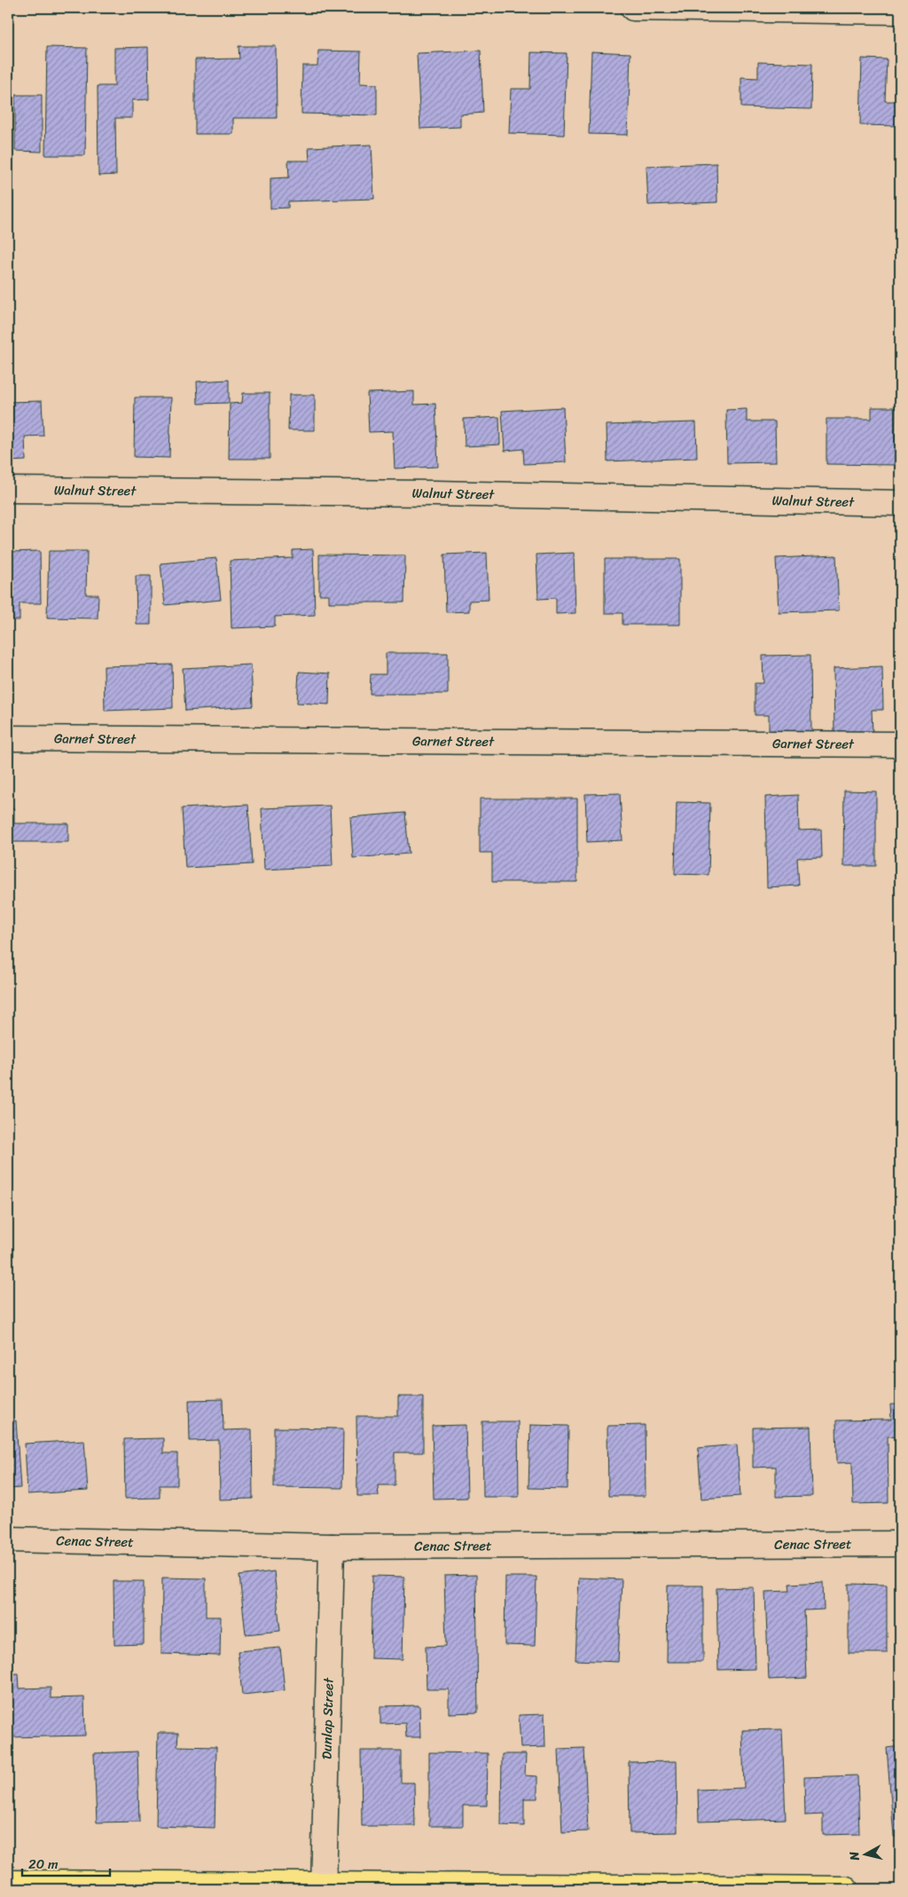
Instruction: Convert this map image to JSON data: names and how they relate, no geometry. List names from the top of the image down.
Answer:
{
  "streets": {
    "street": [
      "Walnut Street",
      "Garnet Street",
      "Cenac Street",
      "Dunlap Street"
    ]
  },
  "crossings": [
    ["Cenac Street", "Dunlap Street"]
  ],
  "scale_bar": "20 m",
  "north": "left"
}
